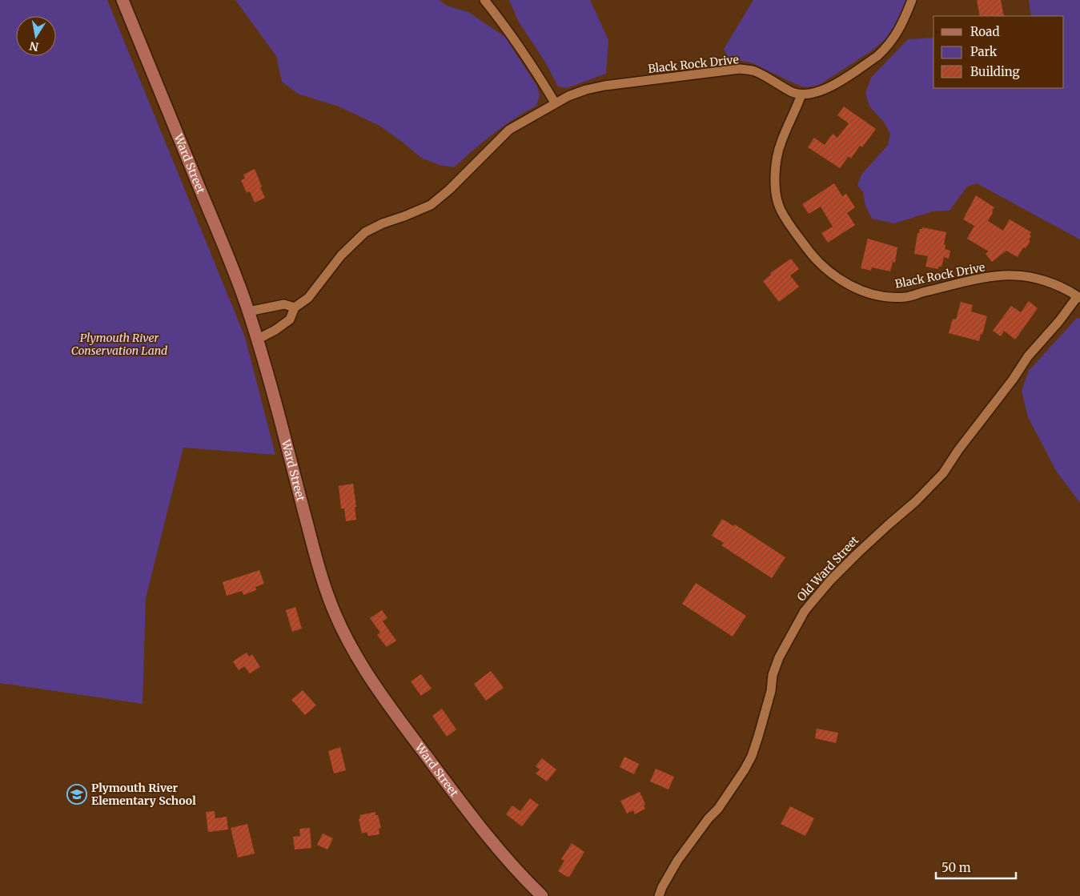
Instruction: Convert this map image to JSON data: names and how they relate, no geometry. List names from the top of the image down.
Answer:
{
  "streets": {
    "street": ["Black Rock Drive", "Ward Street", "Old Ward Street"]
  },
  "crossings": [
    ["Black Rock Drive", "Ward Street"],
    ["Black Rock Drive", "Old Ward Street"]
  ],
  "parks": ["Plymouth River Conservation Land"],
  "places": {
    "school or university": ["Plymouth River Elementary School"]
  },
  "legend": ["Road", "Park", "Building"],
  "scale_bar": "50 m",
  "north": "bottom"
}
